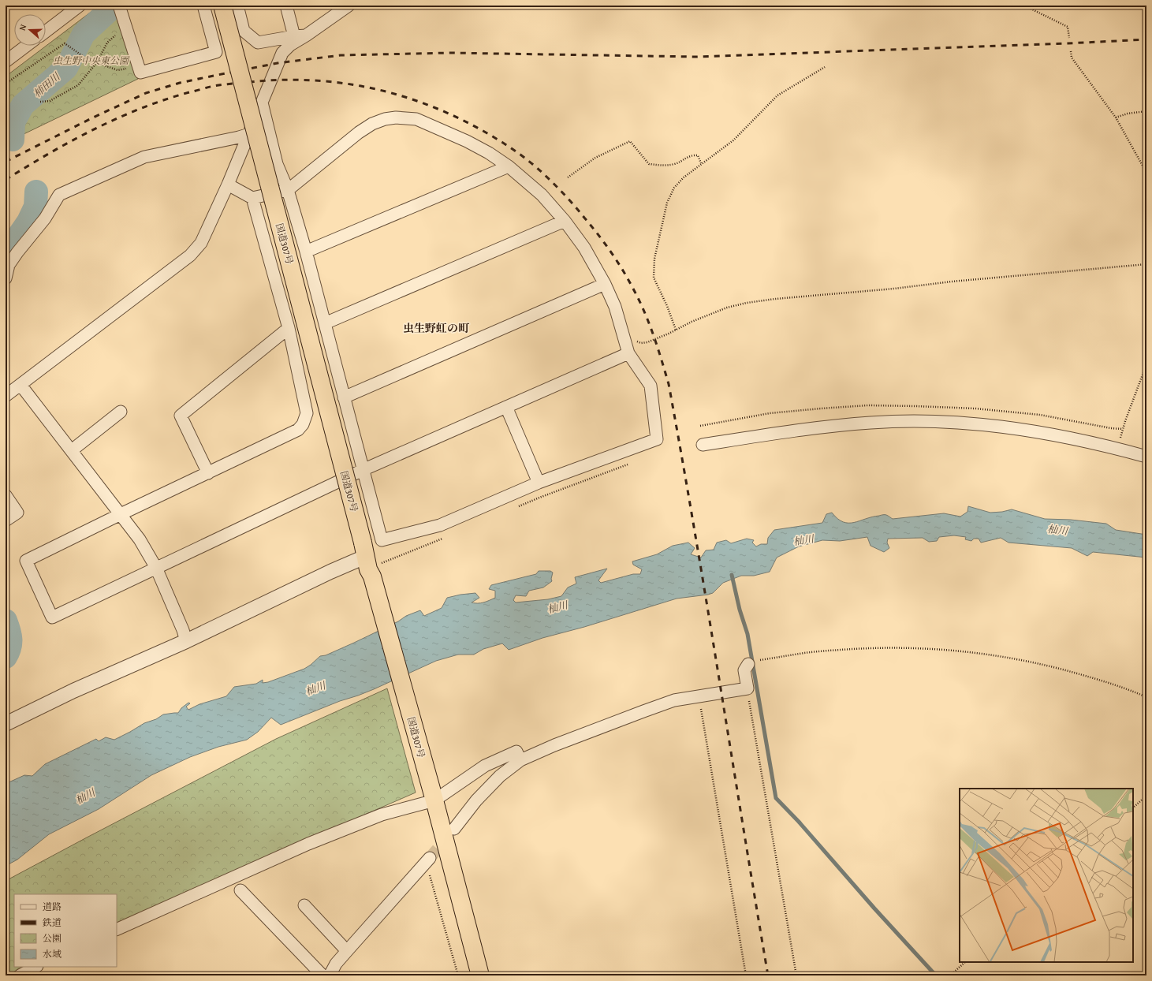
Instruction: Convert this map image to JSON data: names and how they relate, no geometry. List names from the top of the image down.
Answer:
{
  "streets": {
    "highway": ["国道307号"]
  },
  "districts": ["虫生野虹の町"],
  "water": ["柿田川", "杣川"],
  "parks": ["虫生野中央東公園"],
  "legend": [
    "道路",
    "鉄道",
    "公園",
    "水域"
  ],
  "north": "left"
}
